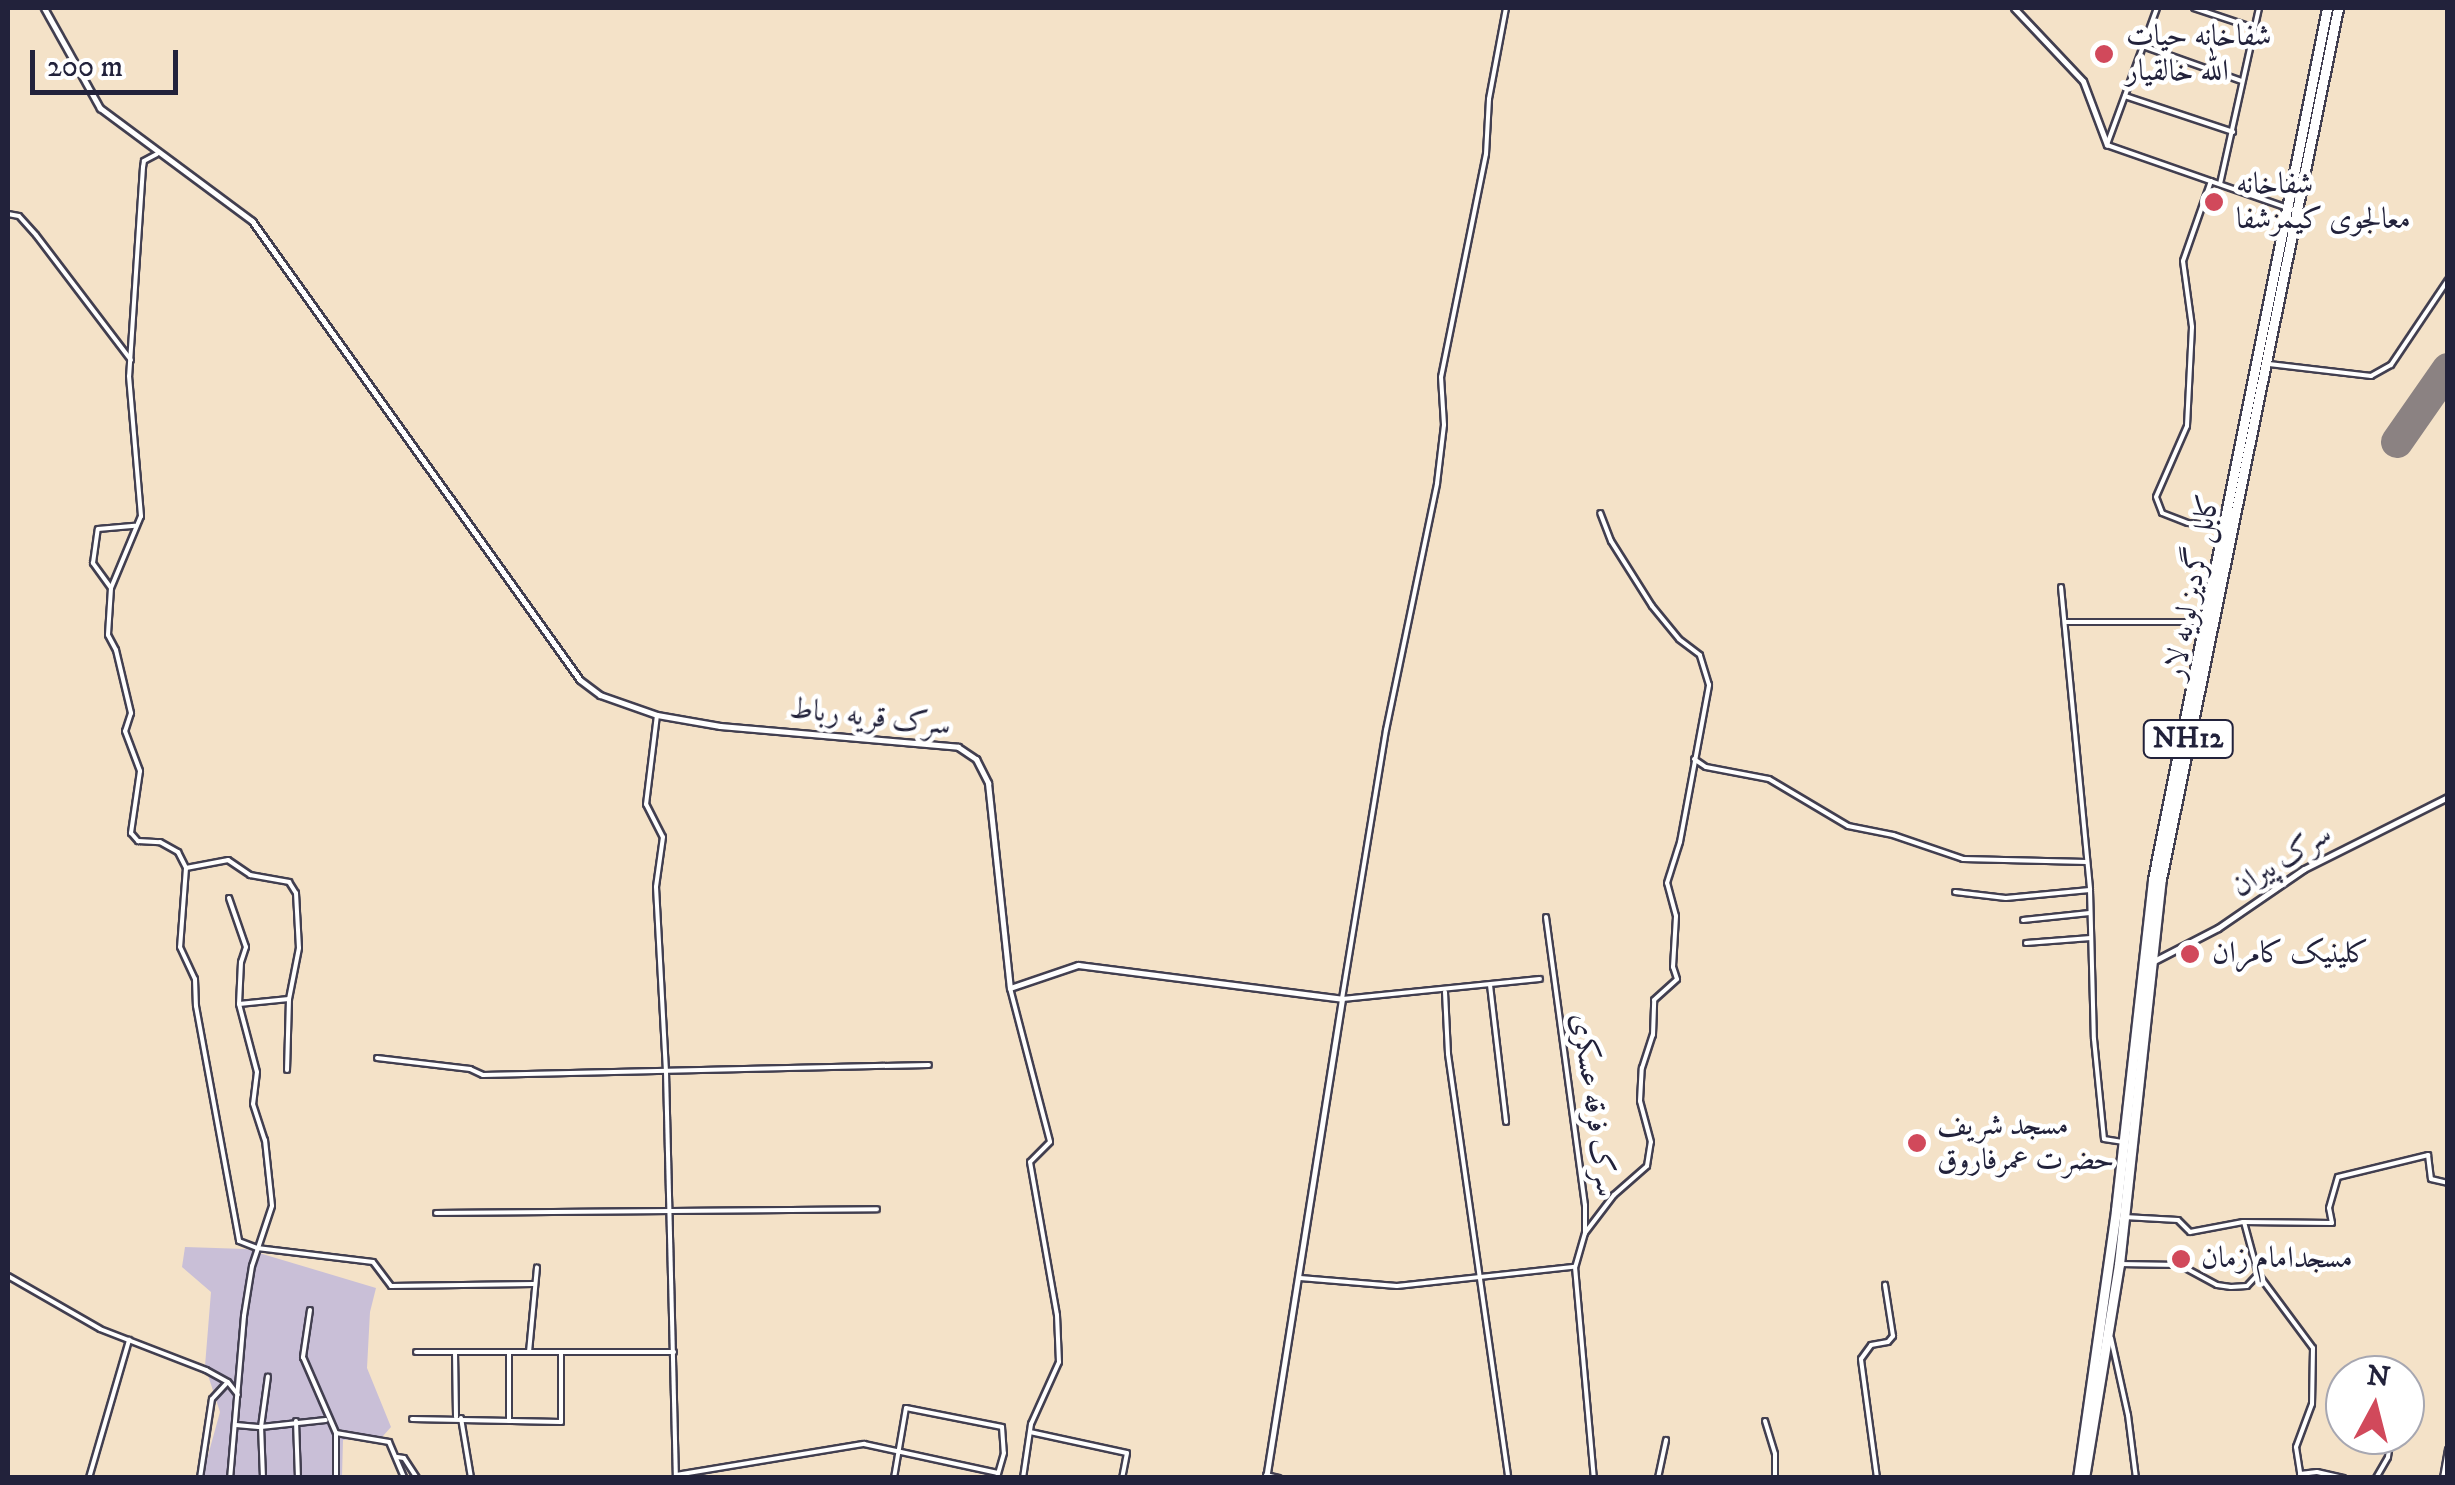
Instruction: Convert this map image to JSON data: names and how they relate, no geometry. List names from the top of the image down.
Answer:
{
  "streets": {
    "highway": ["کابل گردیز لویه لار", "NH12"],
    "street": ["سرک قریه رباط", "سرک پیران", "سرک فرقه عسکری"]
  },
  "crossings": [
    ["کابل گردیز لویه لار", "سرک پیران"]
  ],
  "places": [
    "شفاخانه حیات الله خالقیار",
    "شفاخانه معالجوی کیمزشفا",
    "کلینیک کامران",
    "مسجد شریف حضرت عمرفاروق",
    "مسجدامام زمان"
  ],
  "scale_bar": "200 m",
  "north": "top"
}
